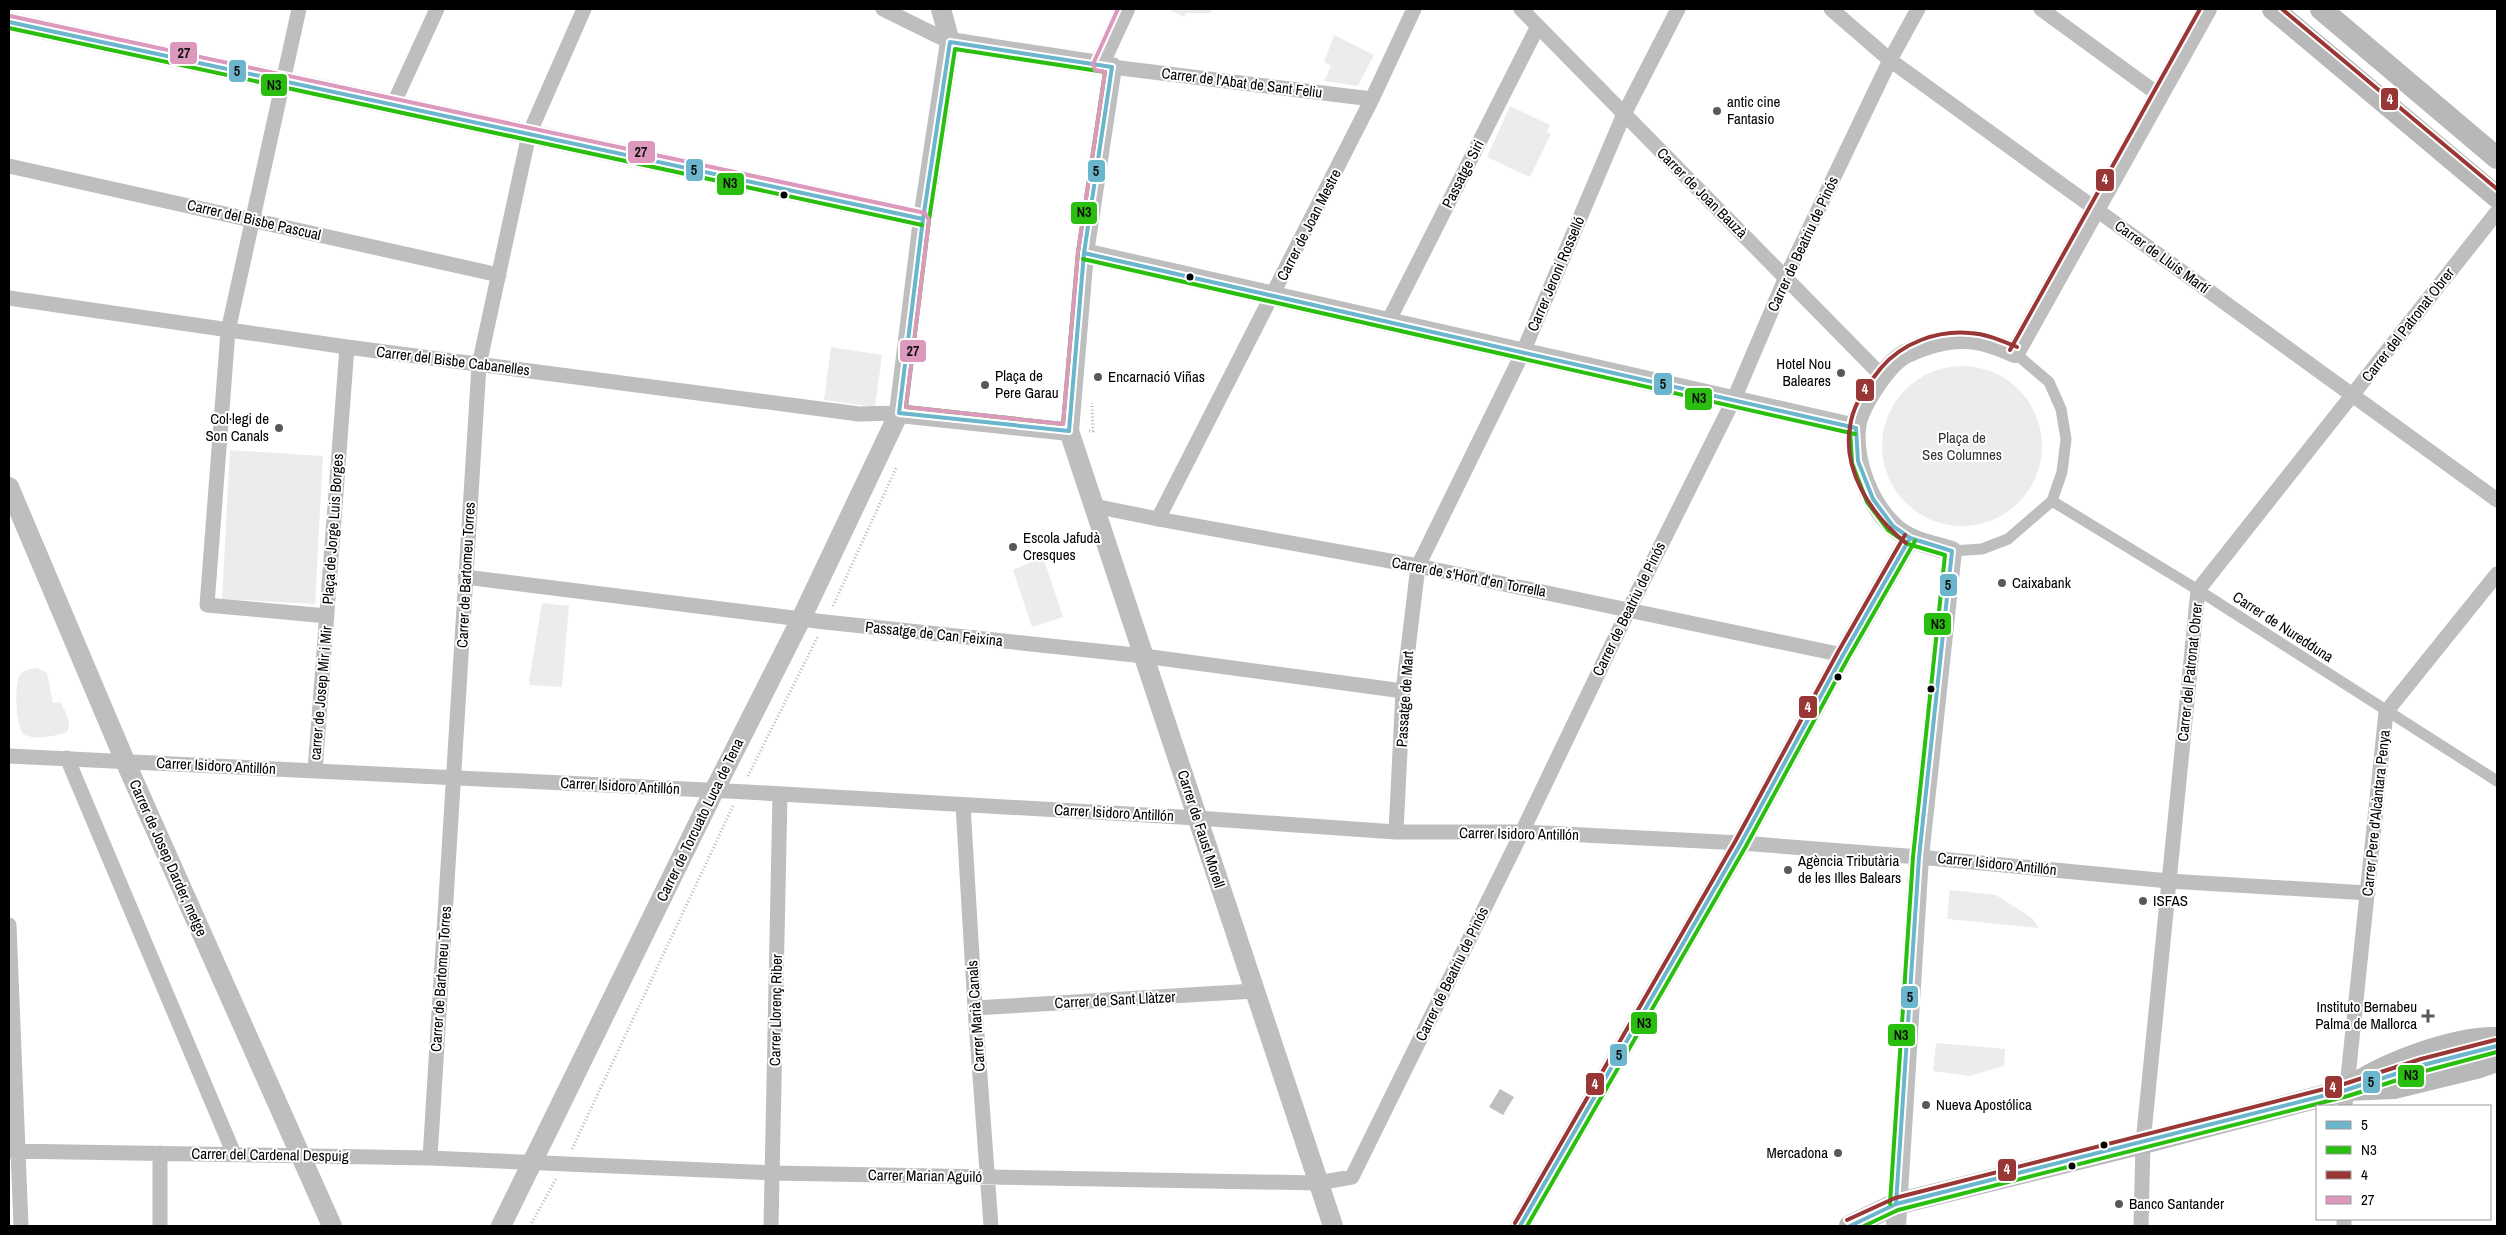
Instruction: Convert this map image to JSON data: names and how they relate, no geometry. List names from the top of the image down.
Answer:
{
  "streets": {
    "street": [
      "Carrer de l'Abat de Sant Feliu",
      "Passatge Siri",
      "Carrer de Joan Bauzà",
      "Carrer del Bisbe Pascual",
      "Carrer de Joan Mestre",
      "Carrer de Beatriu de Pinós",
      "Carrer de Lluís Martí",
      "Carrer Jeroni Rosselló",
      "Carrer del Patronat Obrer",
      "Carrer del Bisbe Cabanelles",
      "Plaça de Jorge Luis Borges",
      "Carrer de Bartomeu Torres",
      "Carrer de s'Hort d'en Torrella",
      "Carrer de Nuredduna",
      "Passatge de Can Feixina",
      "carrer de Josep Mir i Mir",
      "Passatge de Mart",
      "Carrer Isidoro Antillón",
      "Carrer Pere d'Alcàntara Penya",
      "Carrer de Torcuato Luca de Tena",
      "Carrer de Faust Morell",
      "Carrer de Josep Darder, metge",
      "Carrer de Sant Llàtzer",
      "Carrer Llorenç Riber",
      "Carrer Marià Canals",
      "Carrer del Cardenal Despuig",
      "Carrer Marian Aguiló"
    ]
  },
  "crossings": [
    ["Carrer de l'Abat de Sant Feliu", "Carrer de Joan Mestre"],
    ["Passatge Siri", "Carrer de Joan Bauzà"],
    ["Carrer de Joan Bauzà", "Carrer de Beatriu de Pinós"],
    ["Carrer de Joan Bauzà", "Carrer Jeroni Rosselló"],
    ["Carrer del Bisbe Pascual", "Carrer de Bartomeu Torres"],
    ["Carrer de Joan Mestre", "Carrer de s'Hort d'en Torrella"],
    ["Carrer de Beatriu de Pinós", "Carrer de Lluís Martí"],
    ["Carrer de Beatriu de Pinós", "Carrer de s'Hort d'en Torrella"],
    ["Carrer de Beatriu de Pinós", "Carrer Isidoro Antillón"],
    ["Carrer de Beatriu de Pinós", "Carrer de Faust Morell"],
    ["Carrer de Beatriu de Pinós", "Carrer Marian Aguiló"],
    ["Carrer de Lluís Martí", "Carrer del Patronat Obrer"],
    ["Carrer Jeroni Rosselló", "Carrer de s'Hort d'en Torrella"],
    ["Carrer Jeroni Rosselló", "Passatge de Mart"],
    ["Carrer del Patronat Obrer", "Carrer de Nuredduna"],
    ["Carrer del Patronat Obrer", "Carrer Isidoro Antillón"],
    ["Carrer del Bisbe Cabanelles", "Plaça de Jorge Luis Borges"],
    ["Carrer del Bisbe Cabanelles", "Carrer de Bartomeu Torres"],
    ["Carrer del Bisbe Cabanelles", "Carrer de Torcuato Luca de Tena"],
    ["Plaça de Jorge Luis Borges", "carrer de Josep Mir i Mir"],
    ["Carrer de Bartomeu Torres", "Passatge de Can Feixina"],
    ["Carrer de Bartomeu Torres", "Carrer Isidoro Antillón"],
    ["Carrer de Bartomeu Torres", "Carrer del Cardenal Despuig"],
    ["Carrer de s'Hort d'en Torrella", "Passatge de Mart"],
    ["Carrer de s'Hort d'en Torrella", "Carrer de Faust Morell"],
    ["Carrer de Nuredduna", "Carrer Pere d'Alcàntara Penya"],
    ["Passatge de Can Feixina", "Passatge de Mart"],
    ["Passatge de Can Feixina", "Carrer de Torcuato Luca de Tena"],
    ["Passatge de Can Feixina", "Carrer de Faust Morell"],
    ["carrer de Josep Mir i Mir", "Carrer Isidoro Antillón"],
    ["Passatge de Mart", "Carrer Isidoro Antillón"],
    ["Carrer Isidoro Antillón", "Carrer Pere d'Alcàntara Penya"],
    ["Carrer Isidoro Antillón", "Carrer de Torcuato Luca de Tena"],
    ["Carrer Isidoro Antillón", "Carrer de Faust Morell"],
    ["Carrer Isidoro Antillón", "Carrer de Josep Darder, metge"],
    ["Carrer Isidoro Antillón", "Carrer Llorenç Riber"],
    ["Carrer Isidoro Antillón", "Carrer Marià Canals"],
    ["Carrer de Torcuato Luca de Tena", "Carrer del Cardenal Despuig"],
    ["Carrer de Torcuato Luca de Tena", "Carrer Marian Aguiló"],
    ["Carrer de Faust Morell", "Carrer de Sant Llàtzer"],
    ["Carrer de Faust Morell", "Carrer Marian Aguiló"],
    ["Carrer de Josep Darder, metge", "Carrer del Cardenal Despuig"],
    ["Carrer de Sant Llàtzer", "Carrer Marià Canals"],
    ["Carrer Llorenç Riber", "Carrer Marian Aguiló"],
    ["Carrer Marià Canals", "Carrer Marian Aguiló"],
    ["Carrer del Cardenal Despuig", "Carrer Marian Aguiló"]
  ],
  "parks": ["Plaça de Ses Columnes"],
  "places": {
    "other": [
      "antic cine Fantasio",
      "Hotel Nou Baleares",
      "Encarnació Viñas",
      "Plaça de Pere Garau",
      "Col·legi de Son Canals",
      "Escola Jafudà Cresques",
      "Caixabank",
      "Agència Tributària de les Illes Balears",
      "ISFAS",
      "Nueva Apostólica",
      "Mercadona",
      "Banco Santander"
    ],
    "health": ["Instituto Bernabeu Palma de Mallorca"]
  },
  "lines": [
    "transit line 4",
    "transit line 27",
    "transit line 5",
    "transit line N3"
  ],
  "legend": [
    "5",
    "N3",
    "4",
    "27"
  ]
}
